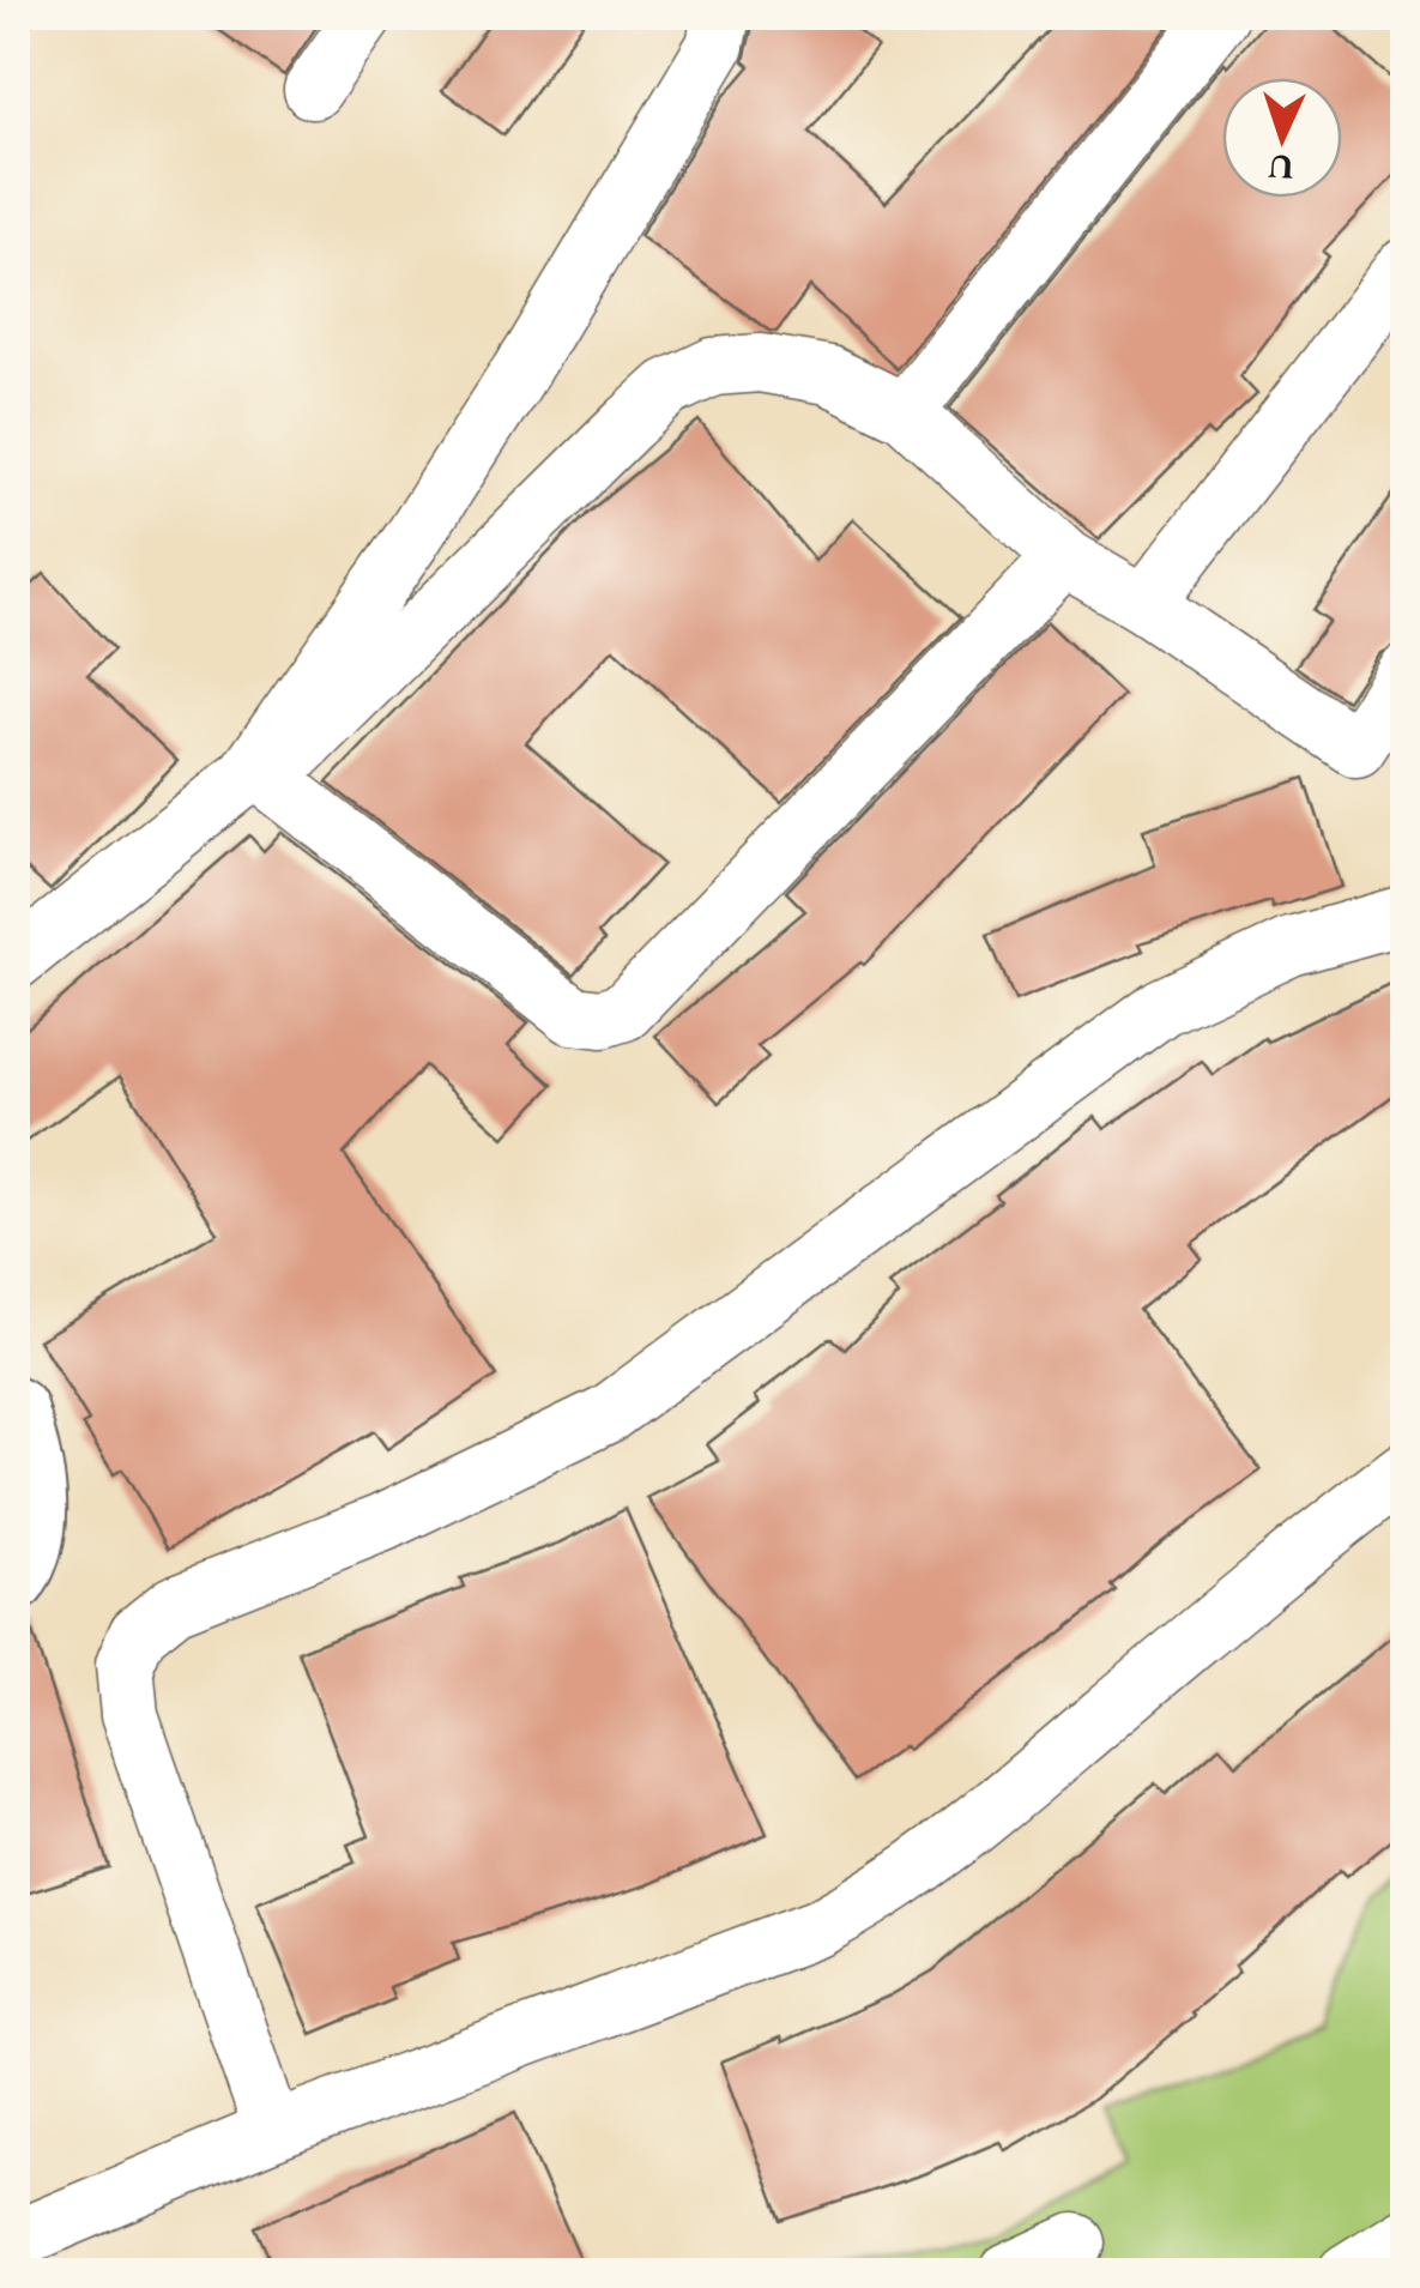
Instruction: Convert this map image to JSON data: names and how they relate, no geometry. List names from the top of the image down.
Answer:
{
  "north": "bottom"
}
